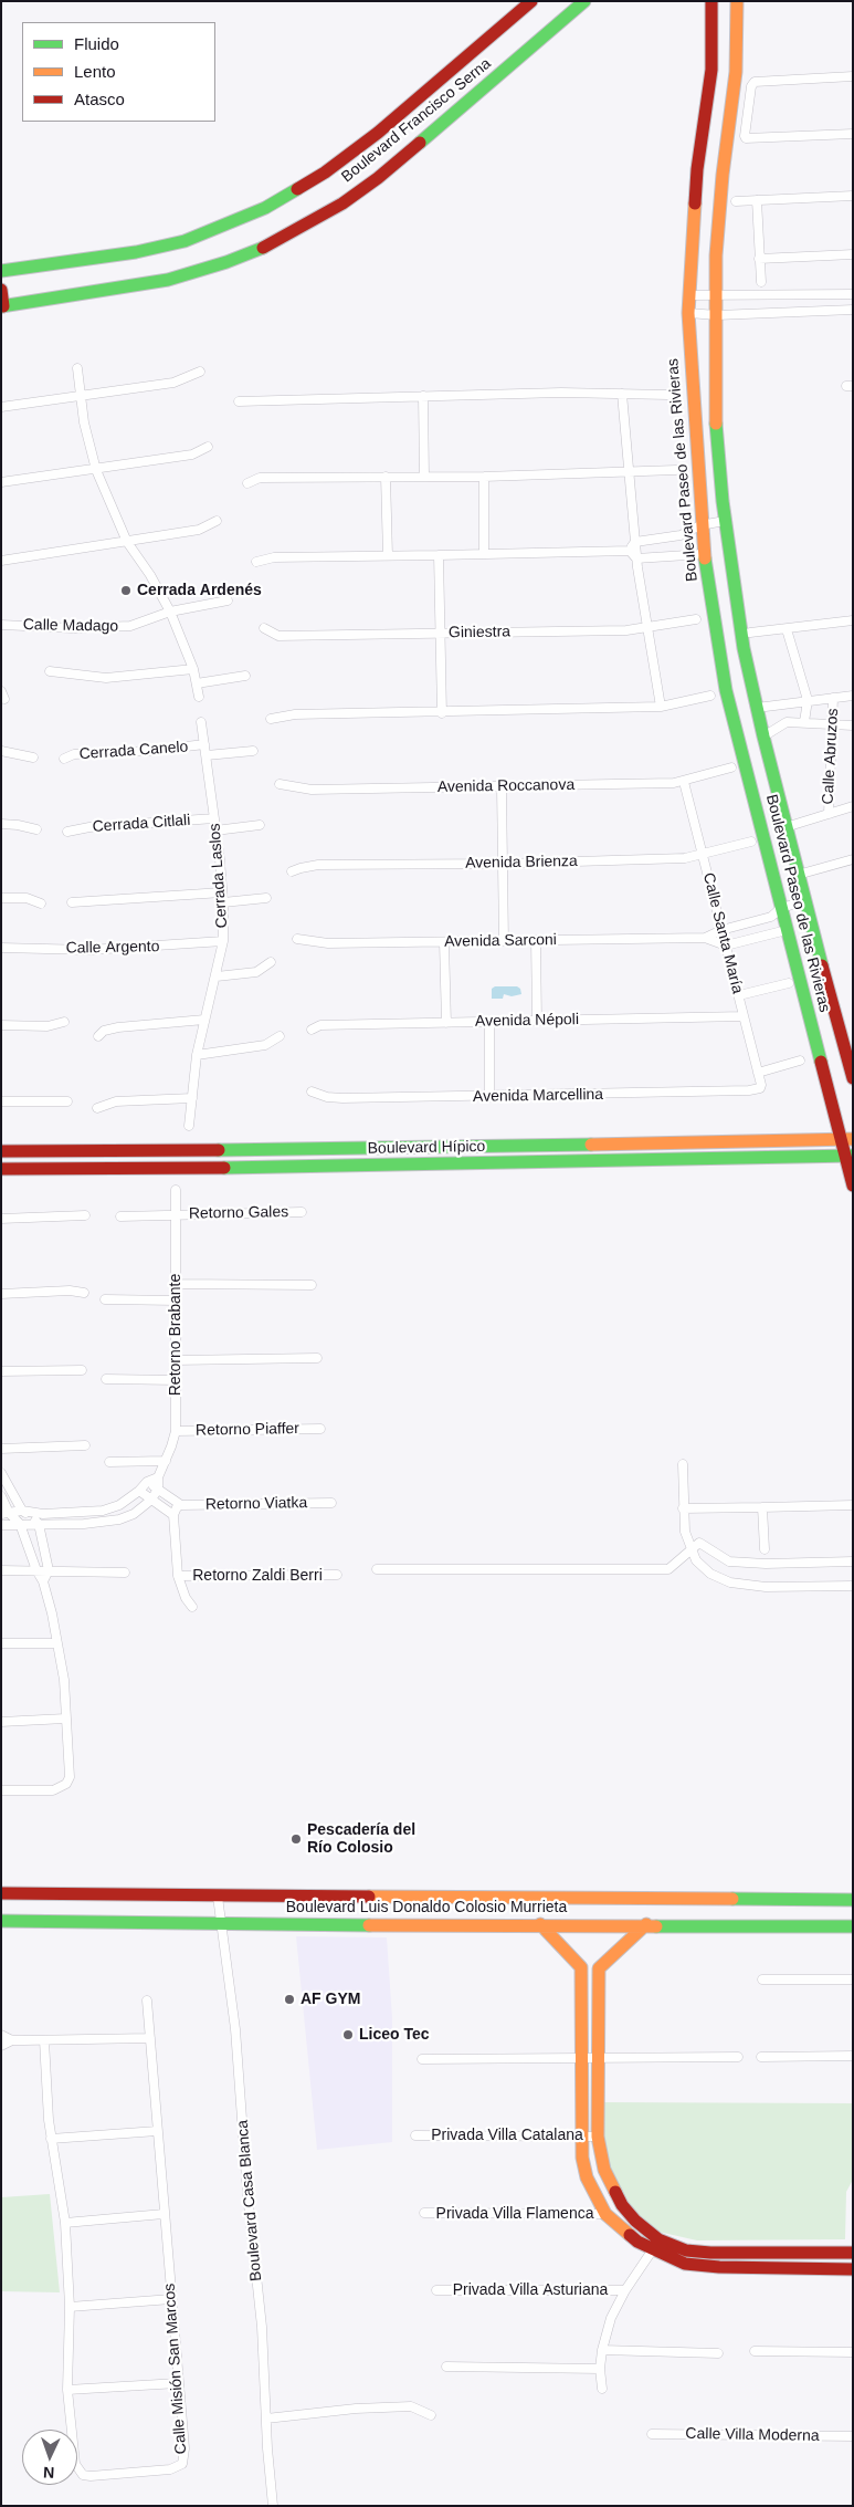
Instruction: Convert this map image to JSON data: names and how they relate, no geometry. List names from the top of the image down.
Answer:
{
  "streets": {
    "street": [
      "Boulevard Francisco Serna",
      "Boulevard Paseo de las Rivieras",
      "Calle Madago",
      "Giniestra",
      "Cerrada Canelo",
      "Calle Abruzos",
      "Avenida Roccanova",
      "Cerrada Citlali",
      "Avenida Brienza",
      "Cerrada Laslos",
      "Calle Santa María",
      "Avenida Sarconi",
      "Calle Argento",
      "Avenida Népoli",
      "Avenida Marcellina",
      "Boulevard Hípico",
      "Retorno Gales",
      "Retorno Brabante",
      "Retorno Piaffer",
      "Retorno Viatka",
      "Retorno Zaldi Berri",
      "Boulevard Luis Donaldo Colosio Murrieta",
      "Privada Villa Catalana",
      "Boulevard Casa Blanca",
      "Privada Villa Flamenca",
      "Privada Villa Asturiana",
      "Calle Misión San Marcos",
      "Calle Villa Moderna"
    ]
  },
  "crossings": [
    ["Boulevard Paseo de las Rivieras", "Avenida Sarconi"],
    ["Boulevard Paseo de las Rivieras", "Boulevard Hípico"],
    ["Cerrada Canelo", "Cerrada Laslos"],
    ["Avenida Roccanova", "Calle Santa María"],
    ["Cerrada Citlali", "Cerrada Laslos"],
    ["Avenida Brienza", "Calle Santa María"],
    ["Cerrada Laslos", "Calle Argento"],
    ["Calle Santa María", "Avenida Sarconi"],
    ["Calle Santa María", "Avenida Népoli"],
    ["Calle Santa María", "Avenida Marcellina"],
    ["Retorno Gales", "Retorno Brabante"],
    ["Retorno Brabante", "Retorno Piaffer"],
    ["Boulevard Luis Donaldo Colosio Murrieta", "Boulevard Casa Blanca"]
  ],
  "places": [
    "Cerrada Ardenés",
    "Pescadería del Río Colosio",
    "AF GYM",
    "Liceo Tec"
  ],
  "legend": ["Fluido", "Lento", "Atasco"],
  "north": "bottom"
}
